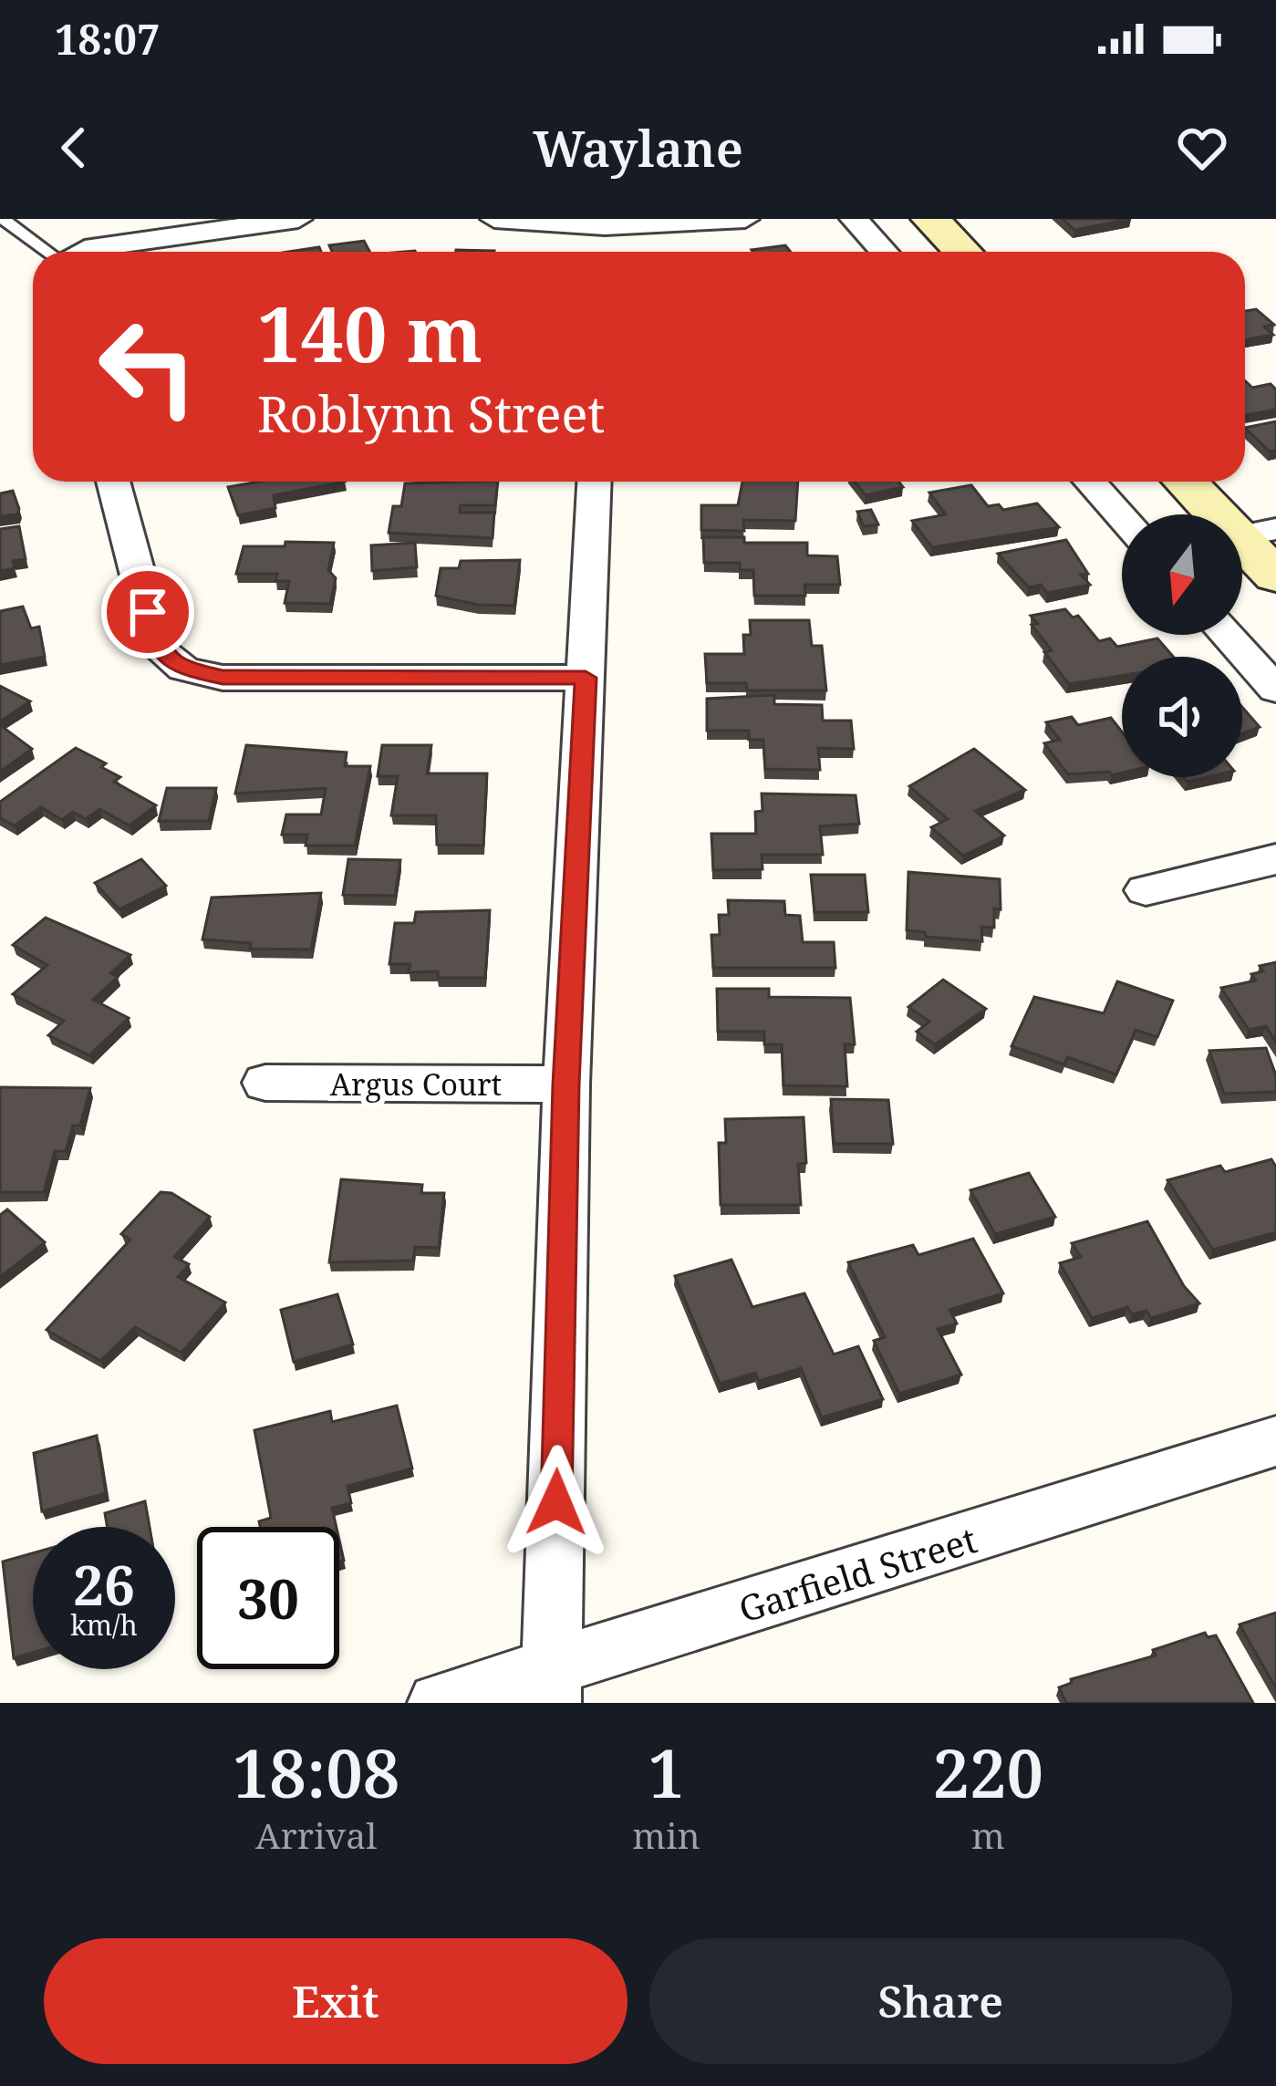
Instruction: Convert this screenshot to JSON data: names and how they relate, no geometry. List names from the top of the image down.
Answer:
{
  "streets": {
    "street": ["Argus Court", "Garfield Street"]
  },
  "north": "bottom",
  "page": {
    "status": "18:07",
    "header": "Waylane",
    "turn": ["140 m", "Roblynn Street"],
    "speed": "26 km/h",
    "limit": "30",
    "eta": [
      "18:08",
      "Arrival",
      "1",
      "min",
      "220",
      "m"
    ],
    "buttons": ["Exit", "Share"]
  }
}
